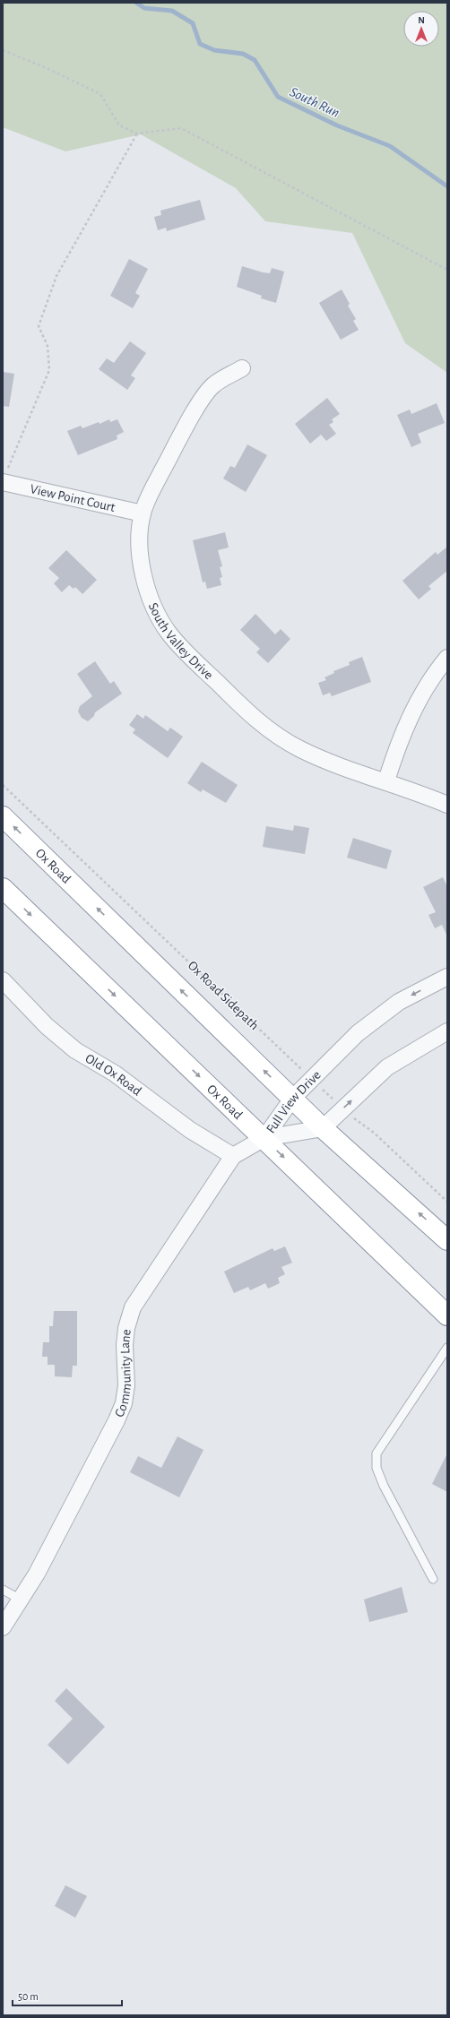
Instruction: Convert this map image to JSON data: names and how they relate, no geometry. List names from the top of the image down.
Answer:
{
  "streets": {
    "highway": ["Ox Road"],
    "street": [
      "View Point Court",
      "South Valley Drive",
      "Old Ox Road",
      "Full View Drive",
      "Community Lane"
    ],
    "path": ["Ox Road Sidepath"]
  },
  "crossings": [
    ["View Point Court", "South Valley Drive"],
    ["Ox Road", "Full View Drive"],
    ["Ox Road", "Community Lane"],
    ["Ox Road Sidepath", "Full View Drive"],
    ["Old Ox Road", "Community Lane"],
    ["Full View Drive", "Community Lane"]
  ],
  "water": ["South Run"],
  "scale_bar": "50 m",
  "north": "top"
}
